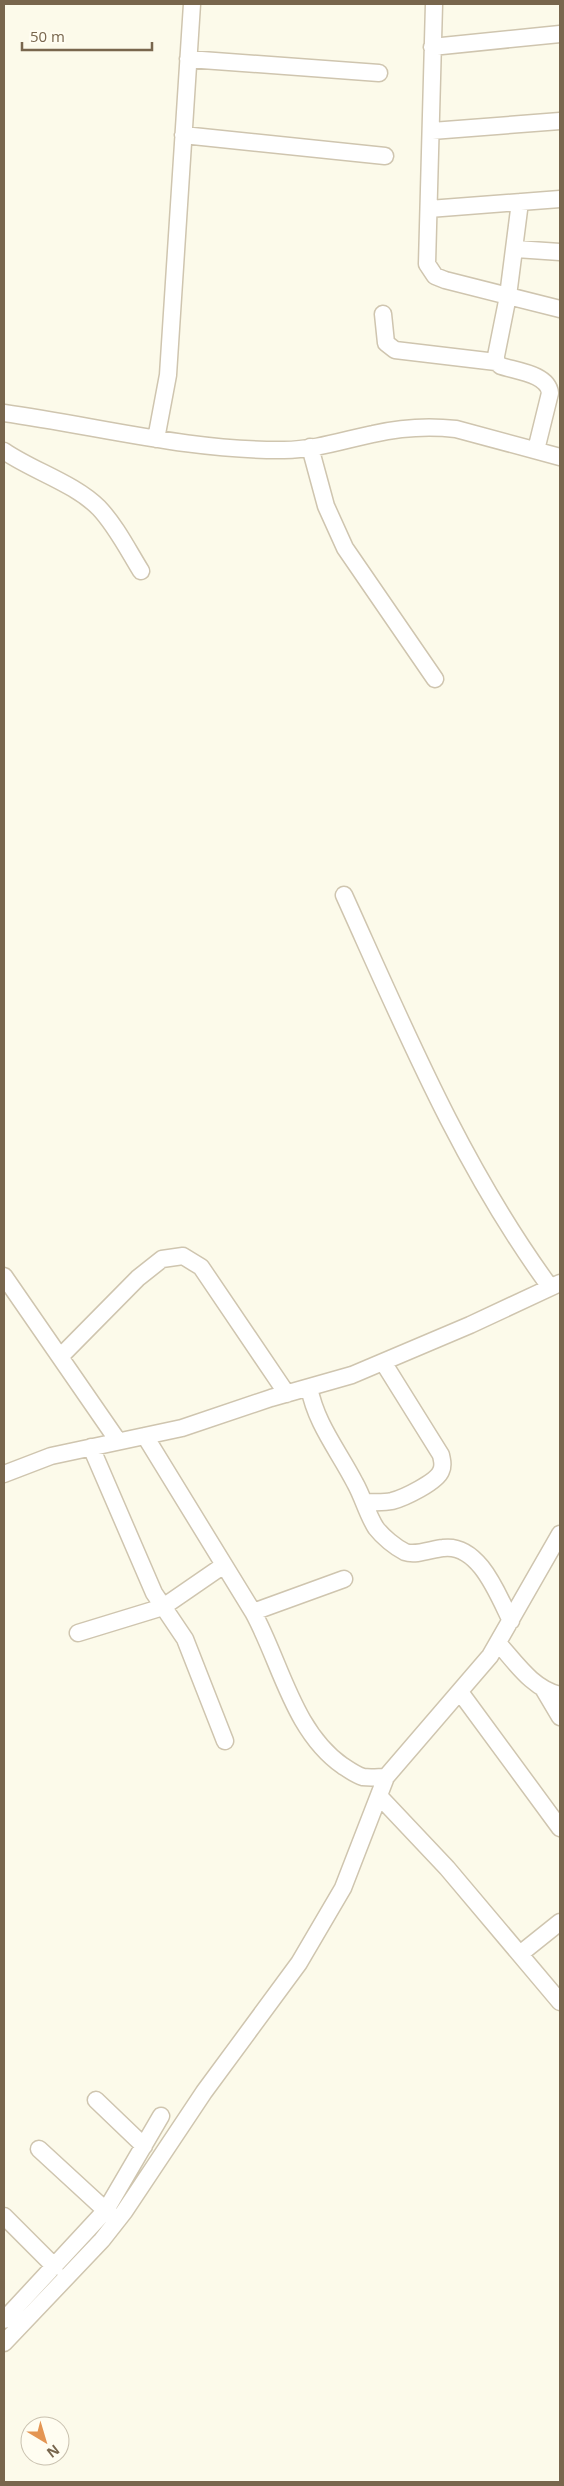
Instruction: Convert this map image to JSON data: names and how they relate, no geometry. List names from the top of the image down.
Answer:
{
  "scale_bar": "50 m",
  "north": "bottom right"
}
